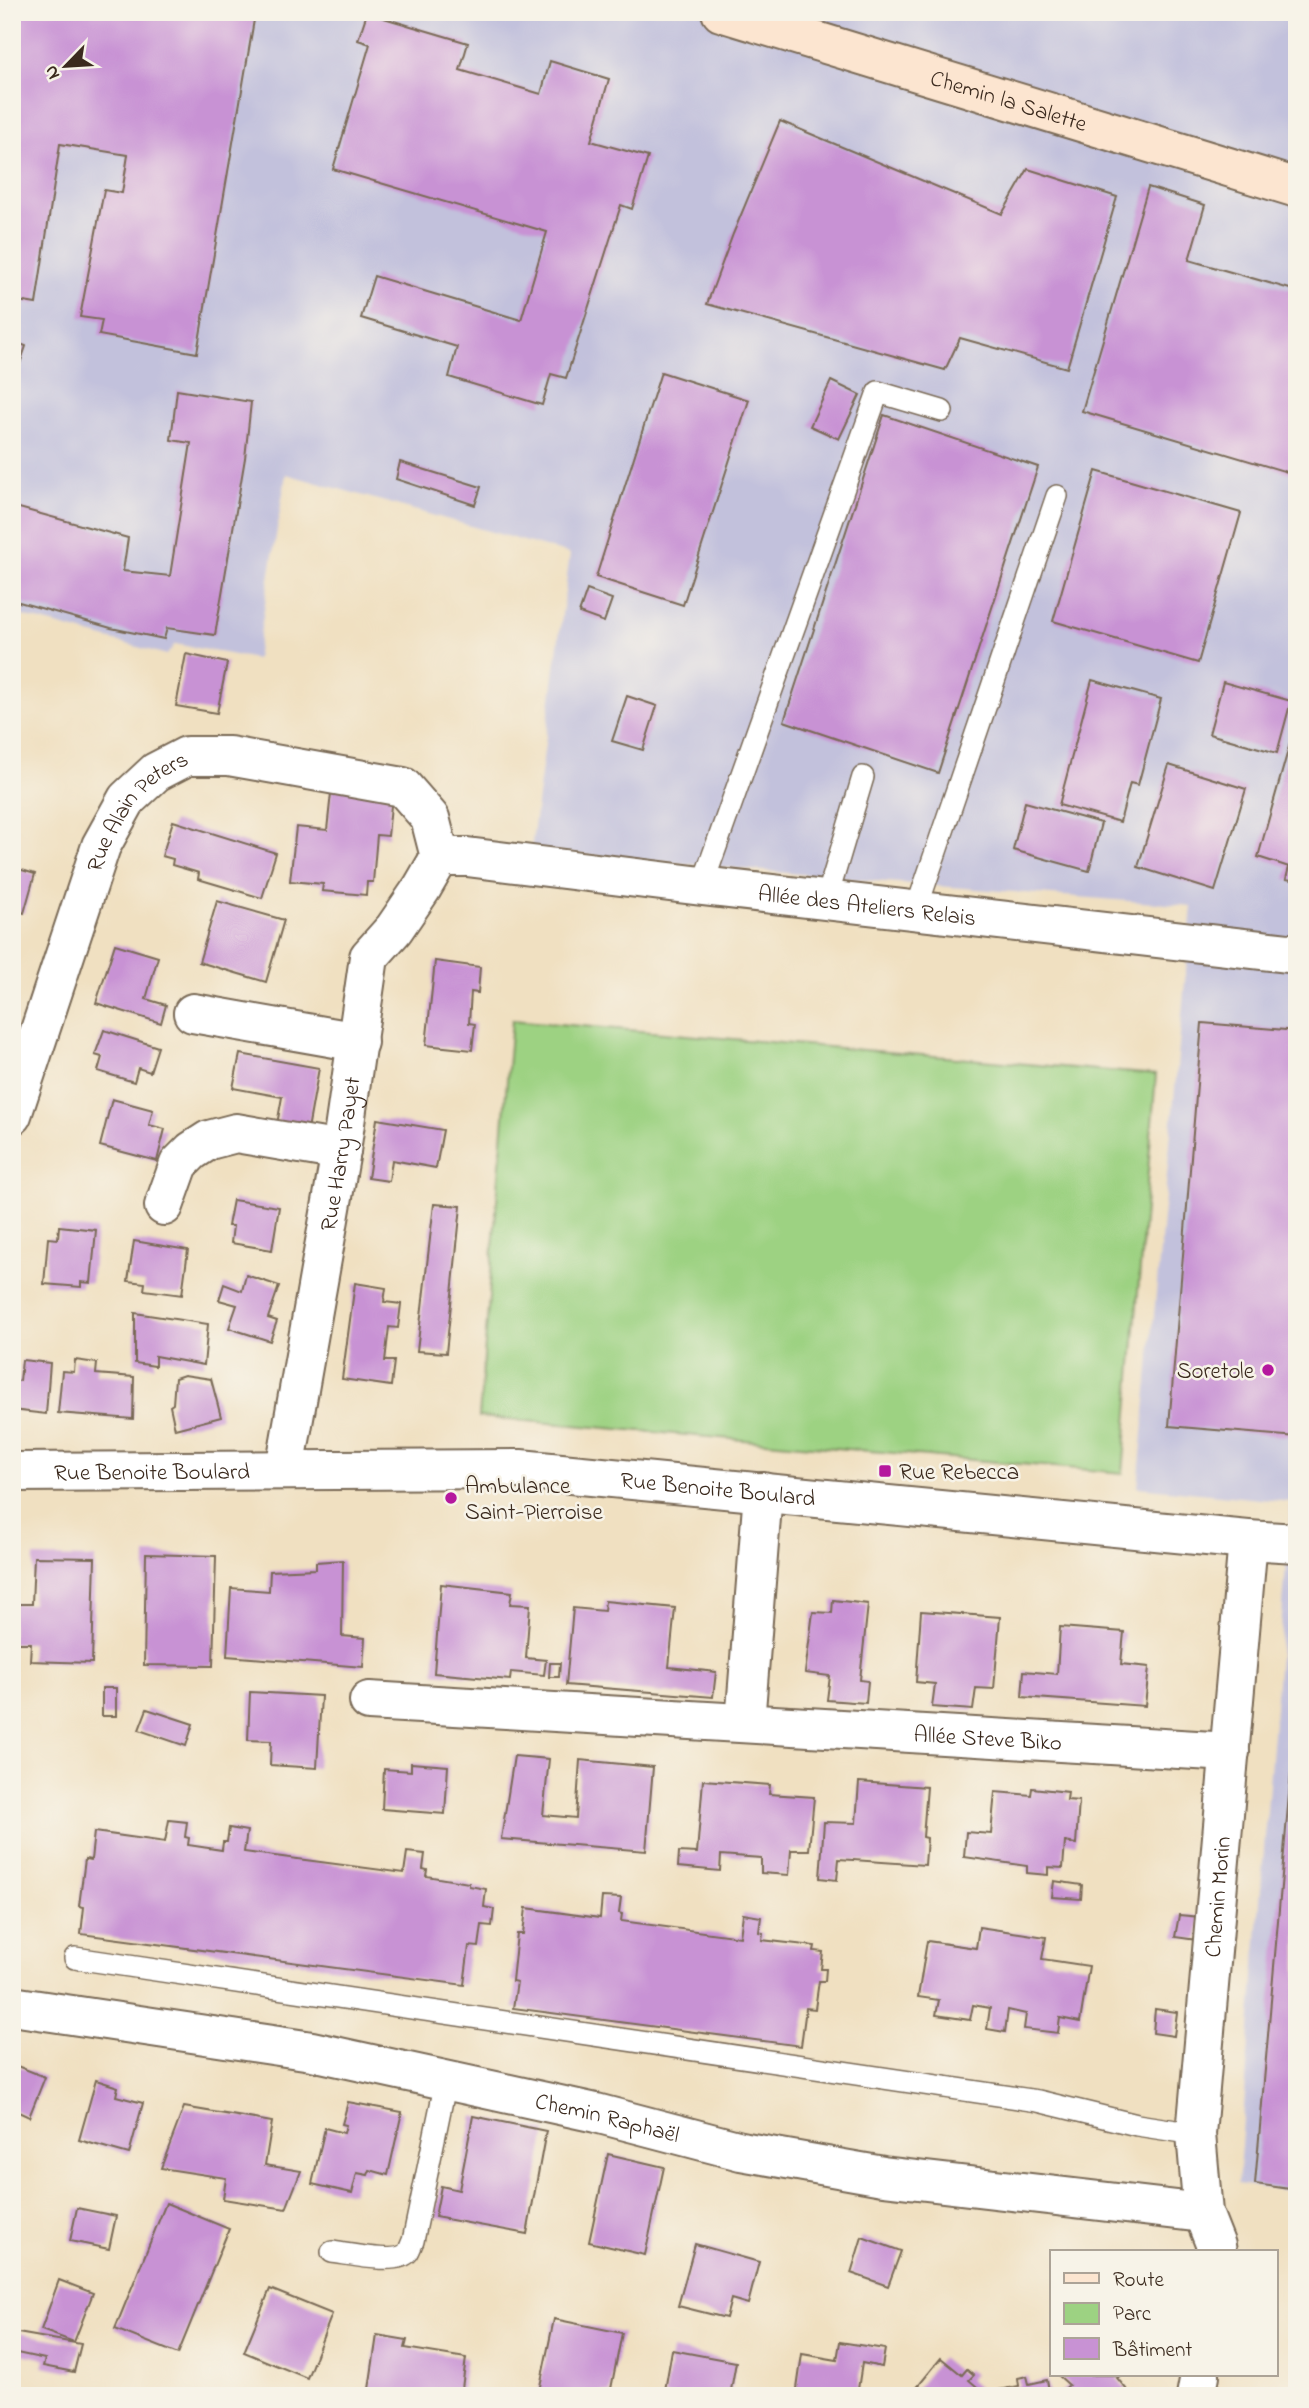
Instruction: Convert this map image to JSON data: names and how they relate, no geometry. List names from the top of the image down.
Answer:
{
  "streets": {
    "street": [
      "Chemin la Salette",
      "Rue Alain Peters",
      "Allée des Ateliers Relais",
      "Rue Harry Payet",
      "Rue Benoite Boulard",
      "Allée Steve Biko",
      "Chemin Morin",
      "Chemin Raphaël"
    ]
  },
  "crossings": [
    ["Rue Alain Peters", "Allée des Ateliers Relais"],
    ["Rue Alain Peters", "Rue Harry Payet"],
    ["Allée des Ateliers Relais", "Rue Harry Payet"],
    ["Rue Harry Payet", "Rue Benoite Boulard"],
    ["Rue Benoite Boulard", "Chemin Morin"],
    ["Allée Steve Biko", "Chemin Morin"],
    ["Chemin Morin", "Chemin Raphaël"]
  ],
  "places": {
    "other": ["Soretole", "Ambulance Saint-Pierroise"],
    "transit": ["Rue Rebecca"]
  },
  "legend": ["Route", "Parc", "Bâtiment"],
  "north": "bottom left"
}
